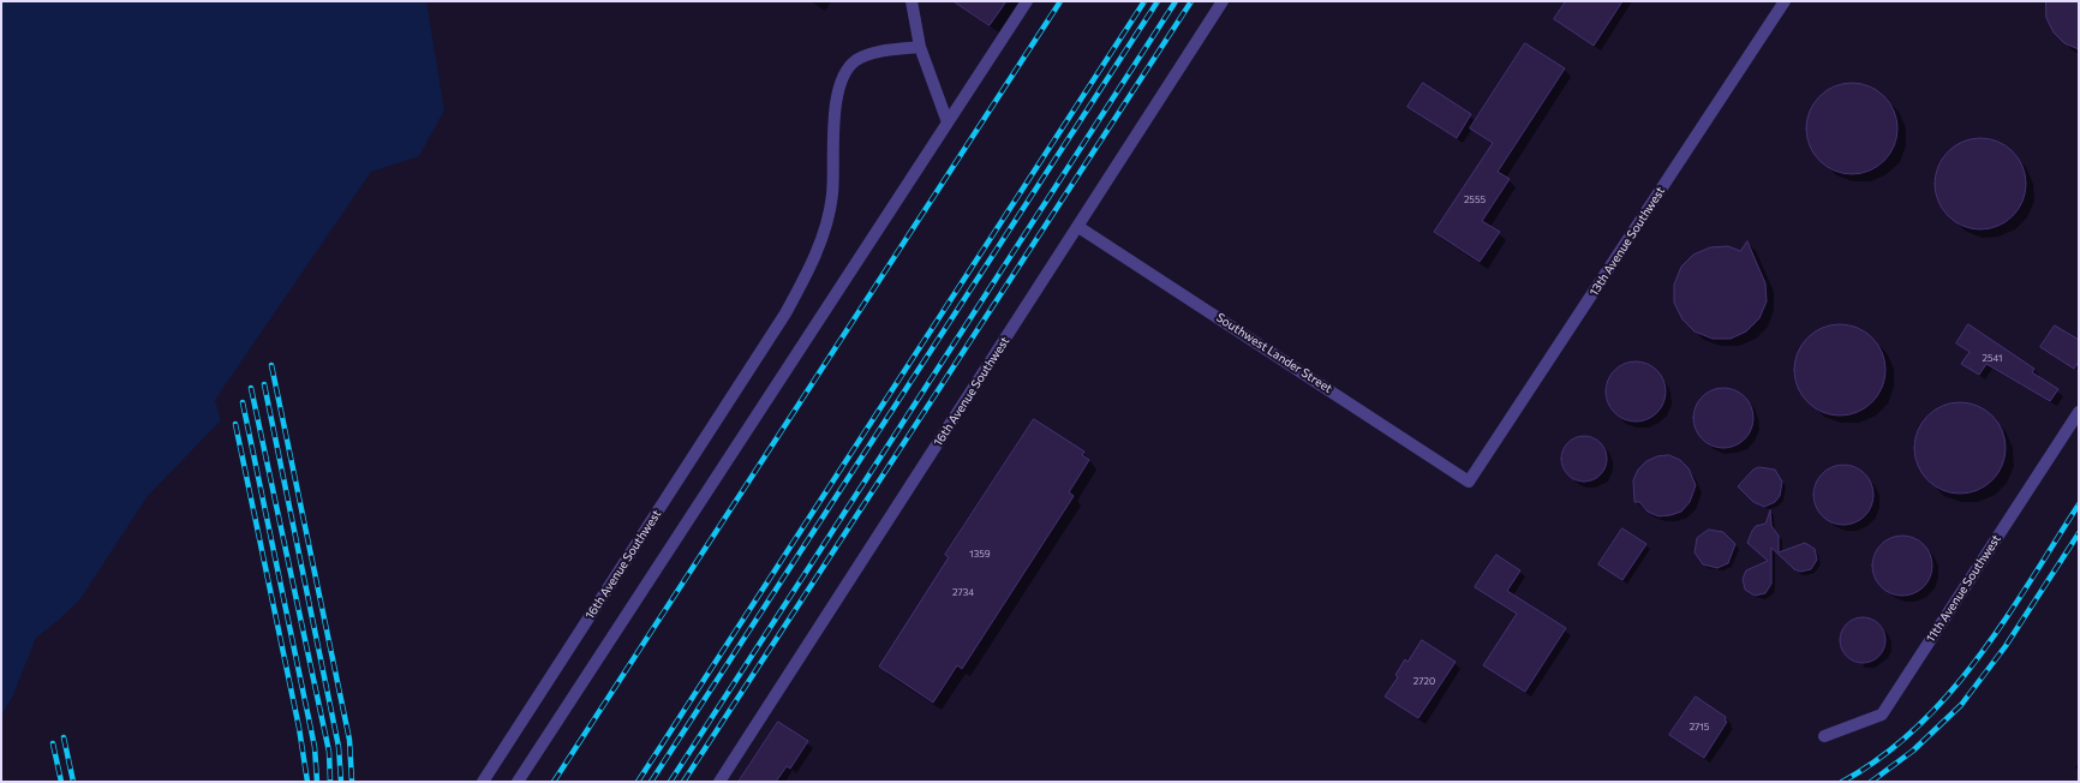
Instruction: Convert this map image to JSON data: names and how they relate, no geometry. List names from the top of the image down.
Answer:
{
  "streets": {
    "street": [
      "13th Avenue Southwest",
      "Southwest Lander Street",
      "16th Avenue Southwest",
      "11th Avenue Southwest"
    ]
  },
  "crossings": [
    ["13th Avenue Southwest", "Southwest Lander Street"],
    ["Southwest Lander Street", "16th Avenue Southwest"]
  ],
  "house_numbers": [
    "2555",
    "2541",
    "1359",
    "2734",
    "2720",
    "2715"
  ]
}
